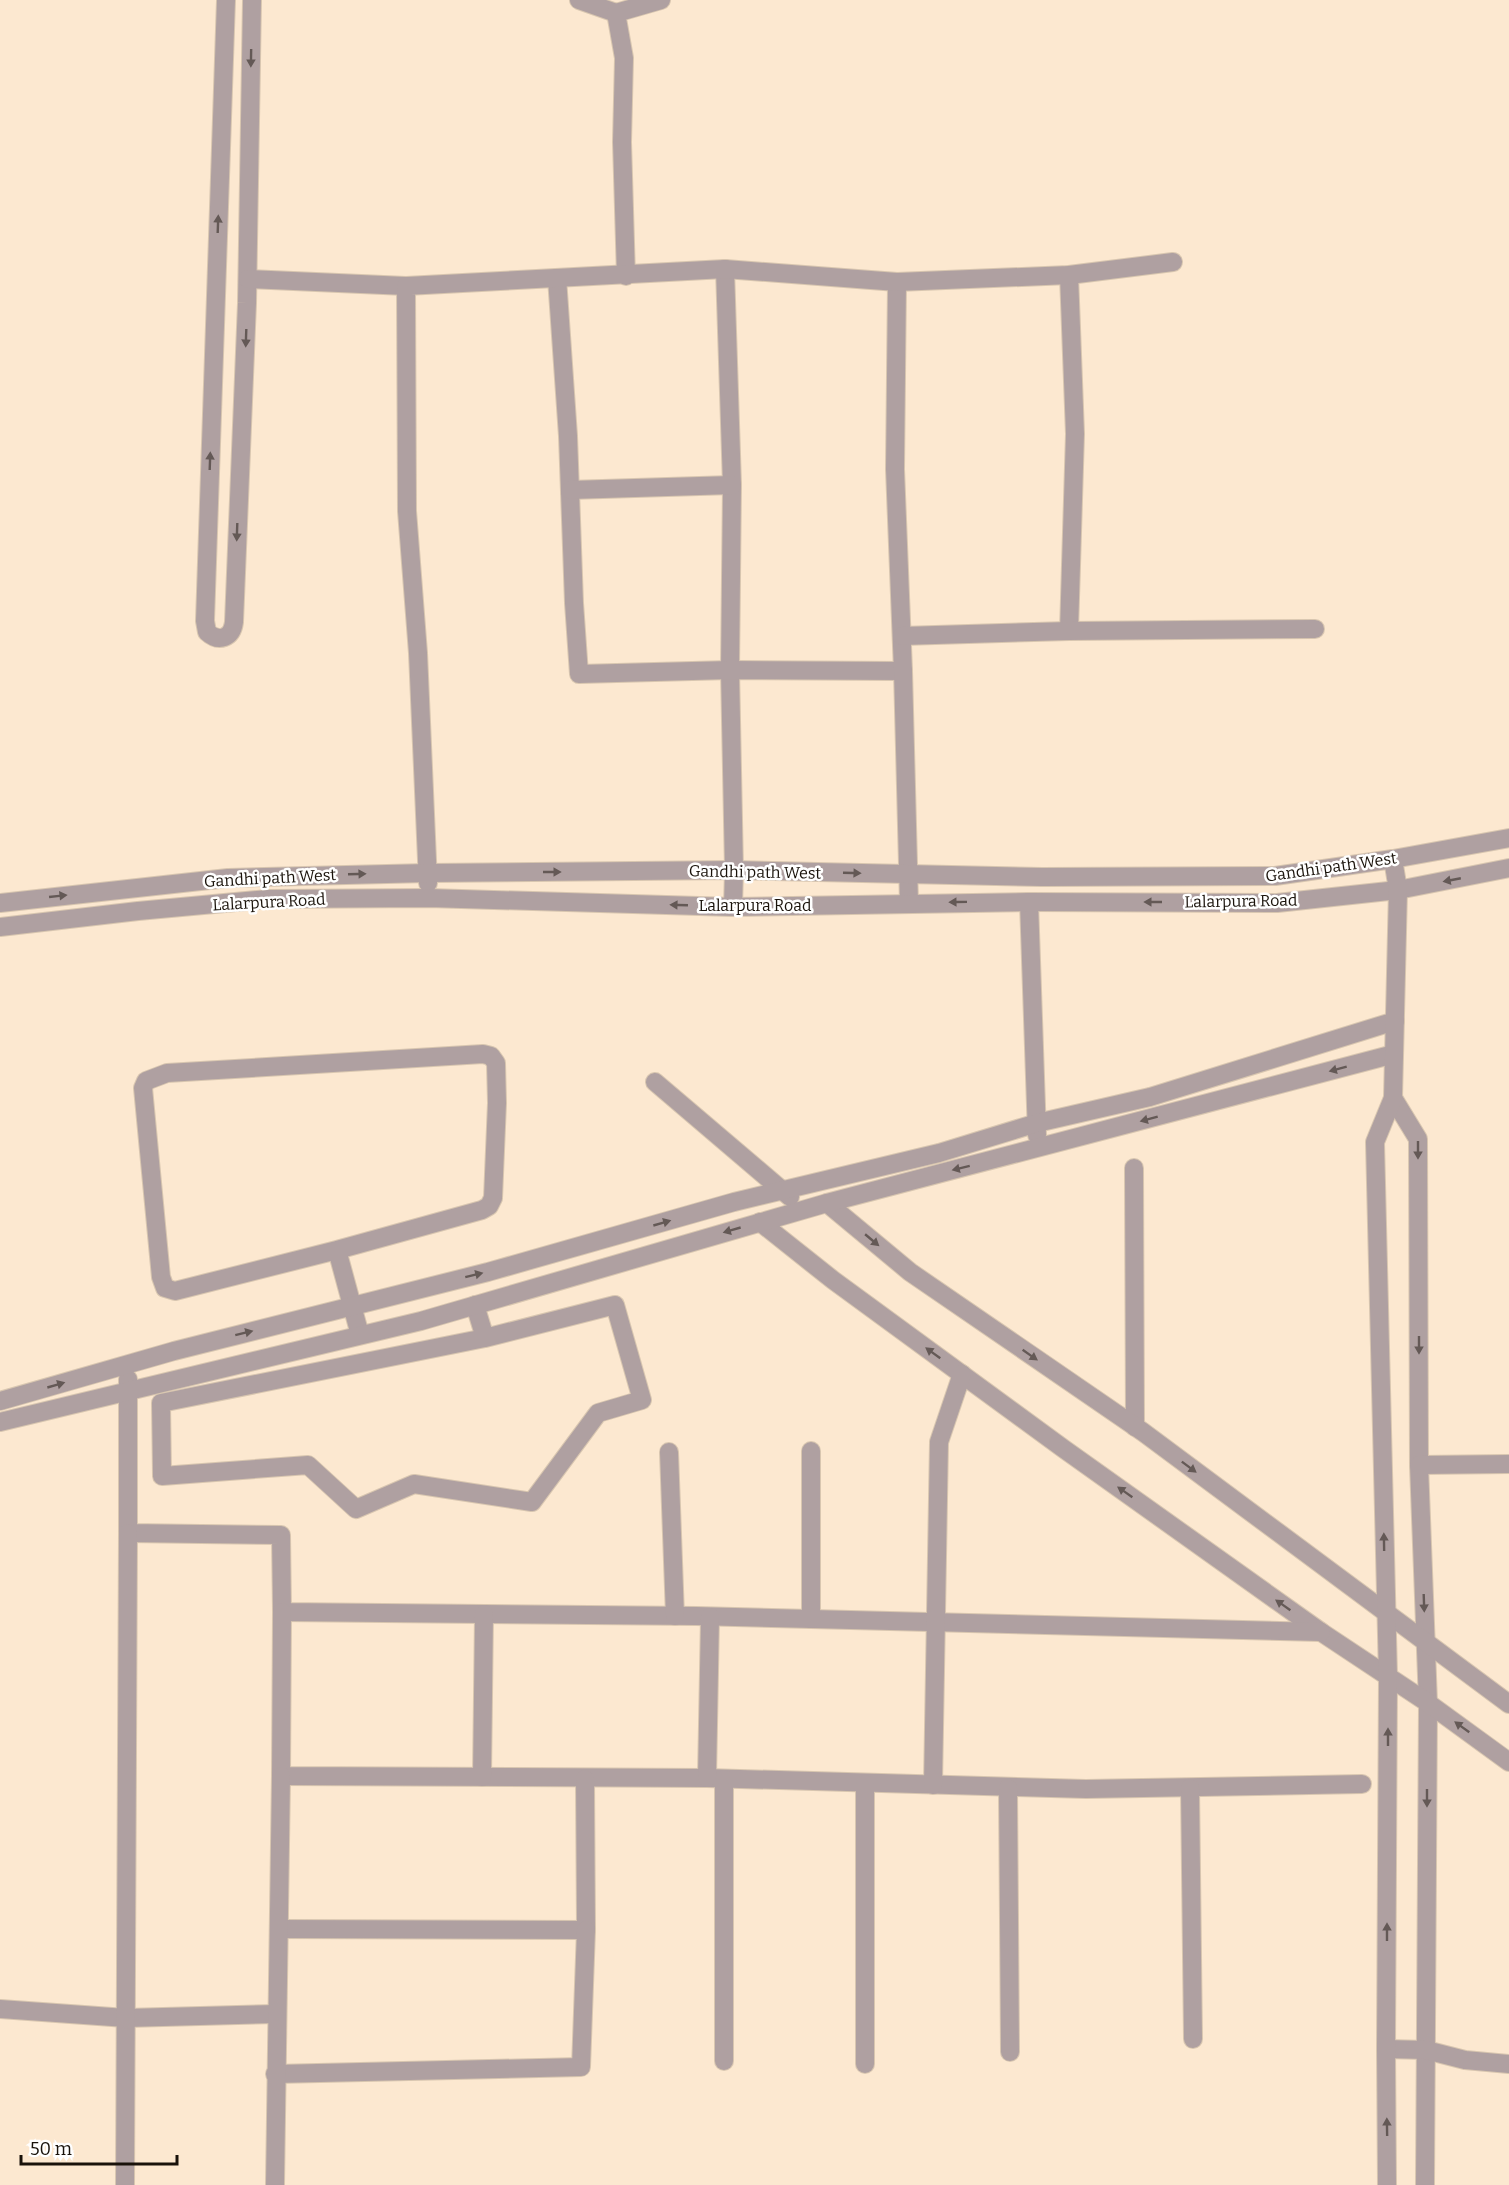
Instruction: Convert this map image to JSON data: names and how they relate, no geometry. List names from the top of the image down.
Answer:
{
  "streets": {
    "street": ["Gandhi path West", "Lalarpura Road"]
  },
  "one_way": ["Gandhi path West", "Lalarpura Road"],
  "scale_bar": "50 m"
}
